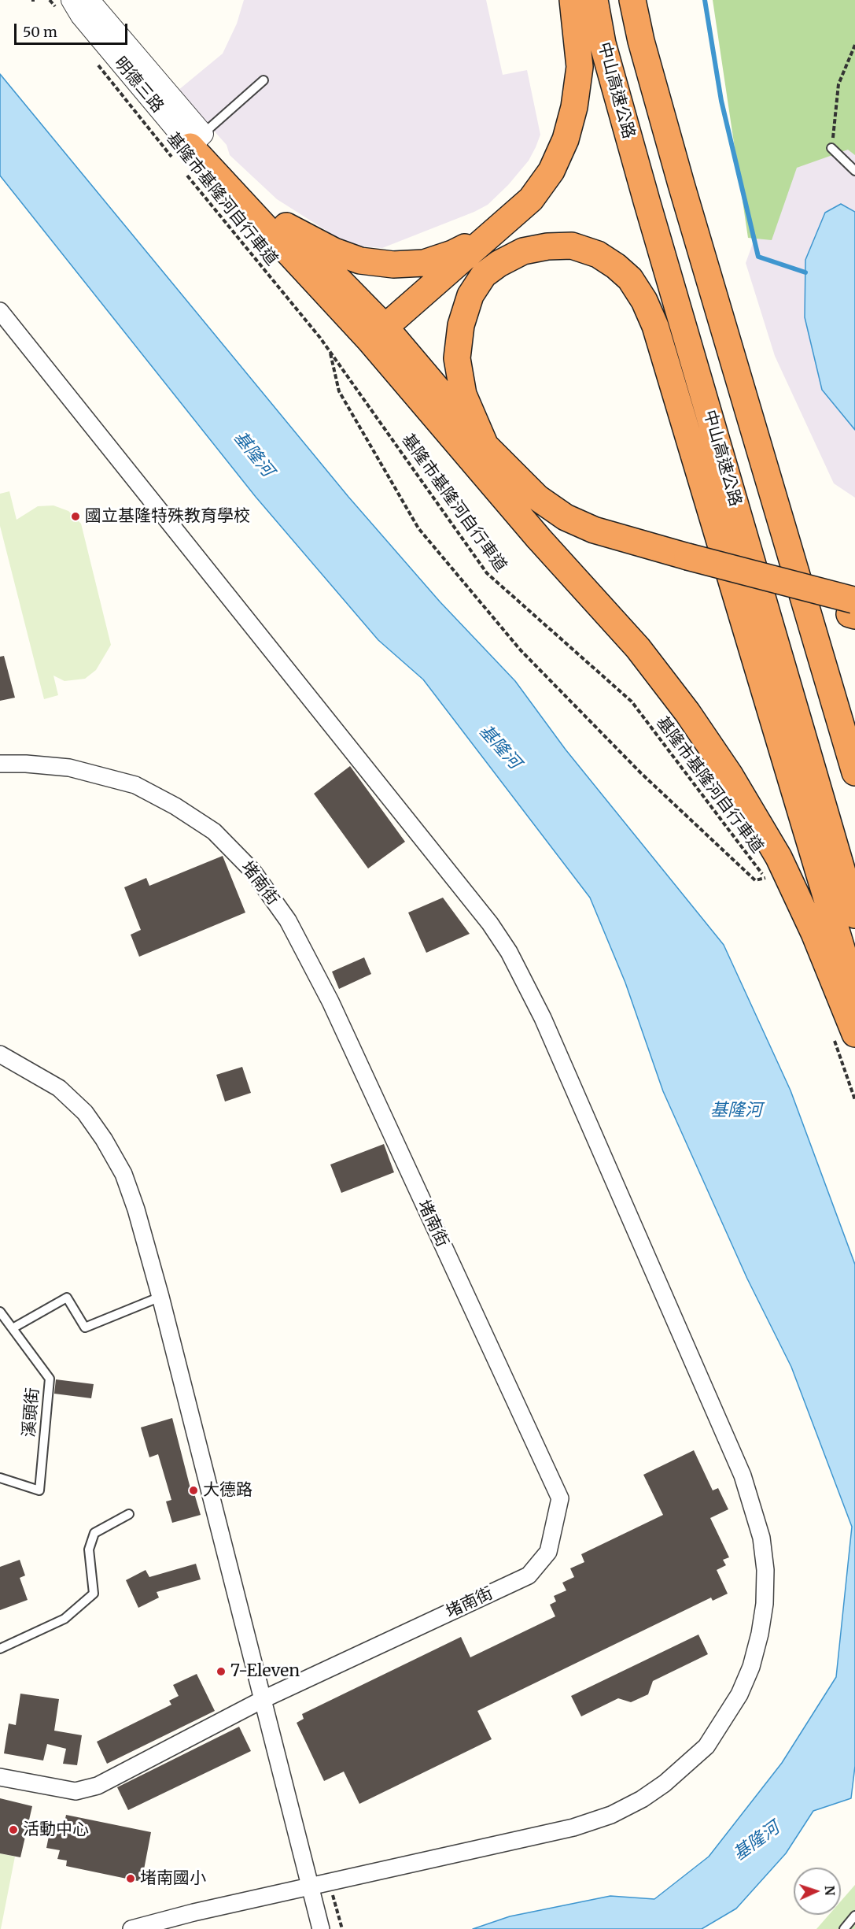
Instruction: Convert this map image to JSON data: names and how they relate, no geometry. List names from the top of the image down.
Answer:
{
  "streets": {
    "highway": ["中山高速公路"],
    "street": ["明德三路", "堵南街"],
    "lane": ["溪頭街"],
    "path": ["基隆市基隆河自行車道"]
  },
  "crossings": [
    ["明德三路", "基隆市基隆河自行車道"]
  ],
  "water": ["基隆河"],
  "places": [
    "國立基隆特殊教育學校",
    "大德路",
    "7-Eleven",
    "活動中心",
    "堵南國小"
  ],
  "scale_bar": "50 m",
  "north": "right"
}
